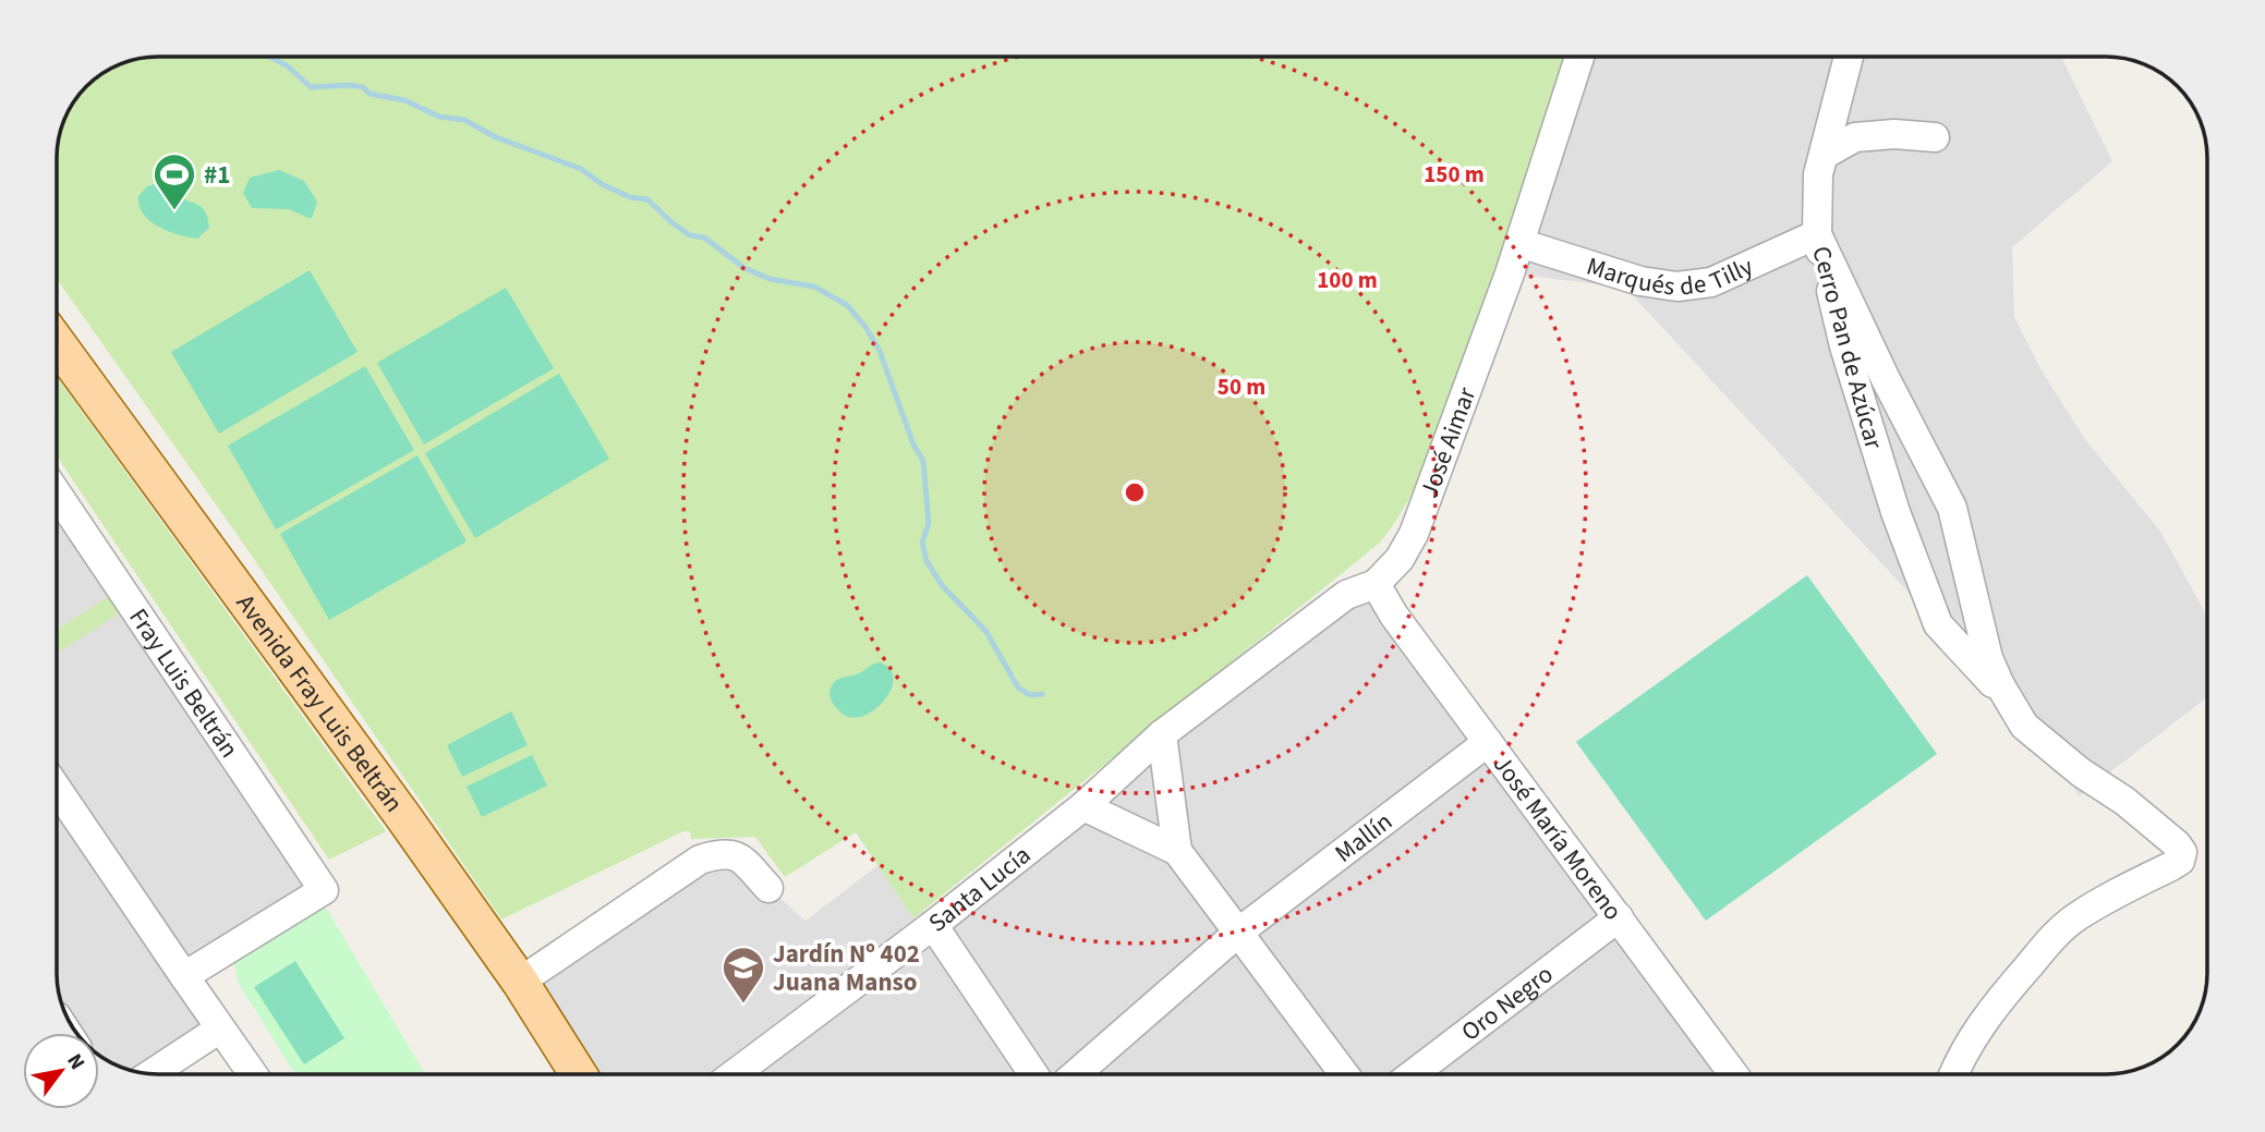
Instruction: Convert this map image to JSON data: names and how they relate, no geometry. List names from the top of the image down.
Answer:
{
  "streets": {
    "main road": ["Avenida Fray Luis Beltrán"],
    "street": [
      "Marqués de Tilly",
      "Cerro Pan de Azúcar",
      "José Aimar",
      "Fray Luis Beltrán",
      "Mallín",
      "José María Moreno",
      "Santa Lucía",
      "Oro Negro"
    ]
  },
  "crossings": [
    ["Marqués de Tilly", "Cerro Pan de Azúcar"],
    ["Marqués de Tilly", "José Aimar"],
    ["José Aimar", "José María Moreno"],
    ["José Aimar", "Santa Lucía"],
    ["Mallín", "José María Moreno"],
    ["José María Moreno", "Oro Negro"]
  ],
  "places": {
    "sports": ["#1"],
    "school or university": ["Jardín Nº 402 Juana Manso"]
  },
  "north": "top right",
  "rings": ["150 m", "100 m", "50 m"]
}
